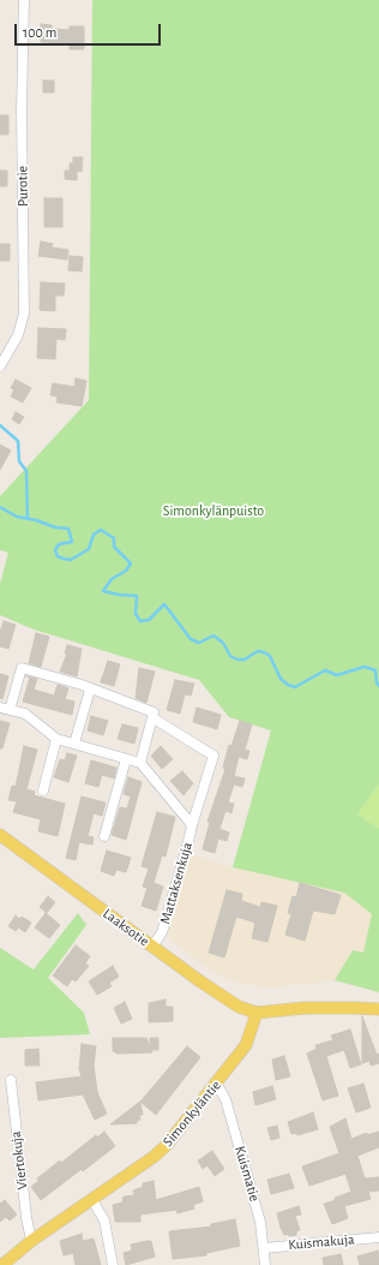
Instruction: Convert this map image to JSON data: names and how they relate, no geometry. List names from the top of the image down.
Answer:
{
  "streets": {
    "main road": ["Laaksotie", "Simonkyläntie"],
    "street": [
      "Purotie",
      "Mattaksenkuja",
      "Viertokuja",
      "Kuismatie",
      "Kuismakuja"
    ]
  },
  "crossings": [
    ["Mattaksenkuja", "Laaksotie"],
    ["Laaksotie", "Simonkyläntie"],
    ["Simonkyläntie", "Viertokuja"],
    ["Simonkyläntie", "Kuismatie"],
    ["Kuismatie", "Kuismakuja"]
  ],
  "parks": ["Simonkylänpuisto"],
  "scale_bar": "100 m"
}
